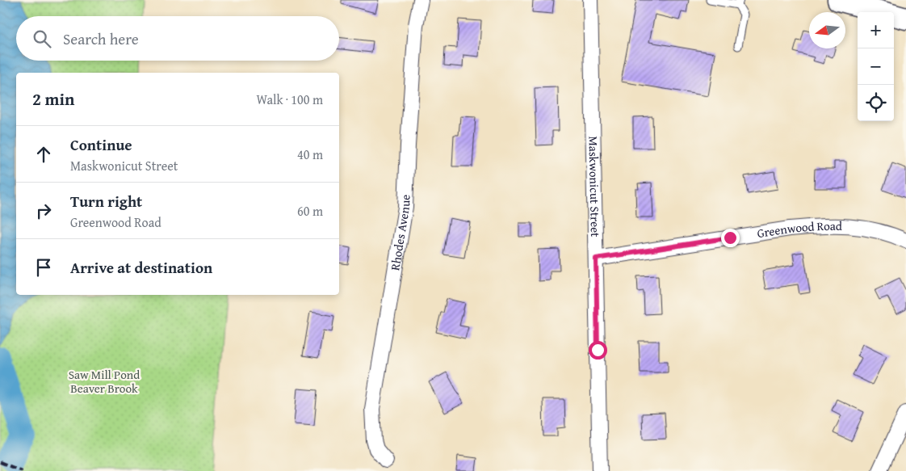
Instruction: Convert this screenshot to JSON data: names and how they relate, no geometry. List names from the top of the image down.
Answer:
{
  "streets": {
    "street": ["Maskwonicut Street", "Greenwood Road", "Rhodes Avenue"]
  },
  "crossings": [
    ["Maskwonicut Street", "Greenwood Road"]
  ],
  "parks": ["Saw Mill Pond Beaver Brook"],
  "north": "left",
  "page": {
    "map_buttons": ["+", "−"],
    "search": "Search here",
    "heading": ["2 min", "Walk · 100 m"],
    "list": [
      ["Continue", "Maskwonicut Street", "40 m"],
      ["Turn right", "Greenwood Road", "60 m"],
      "Arrive at destination"
    ]
  }
}
